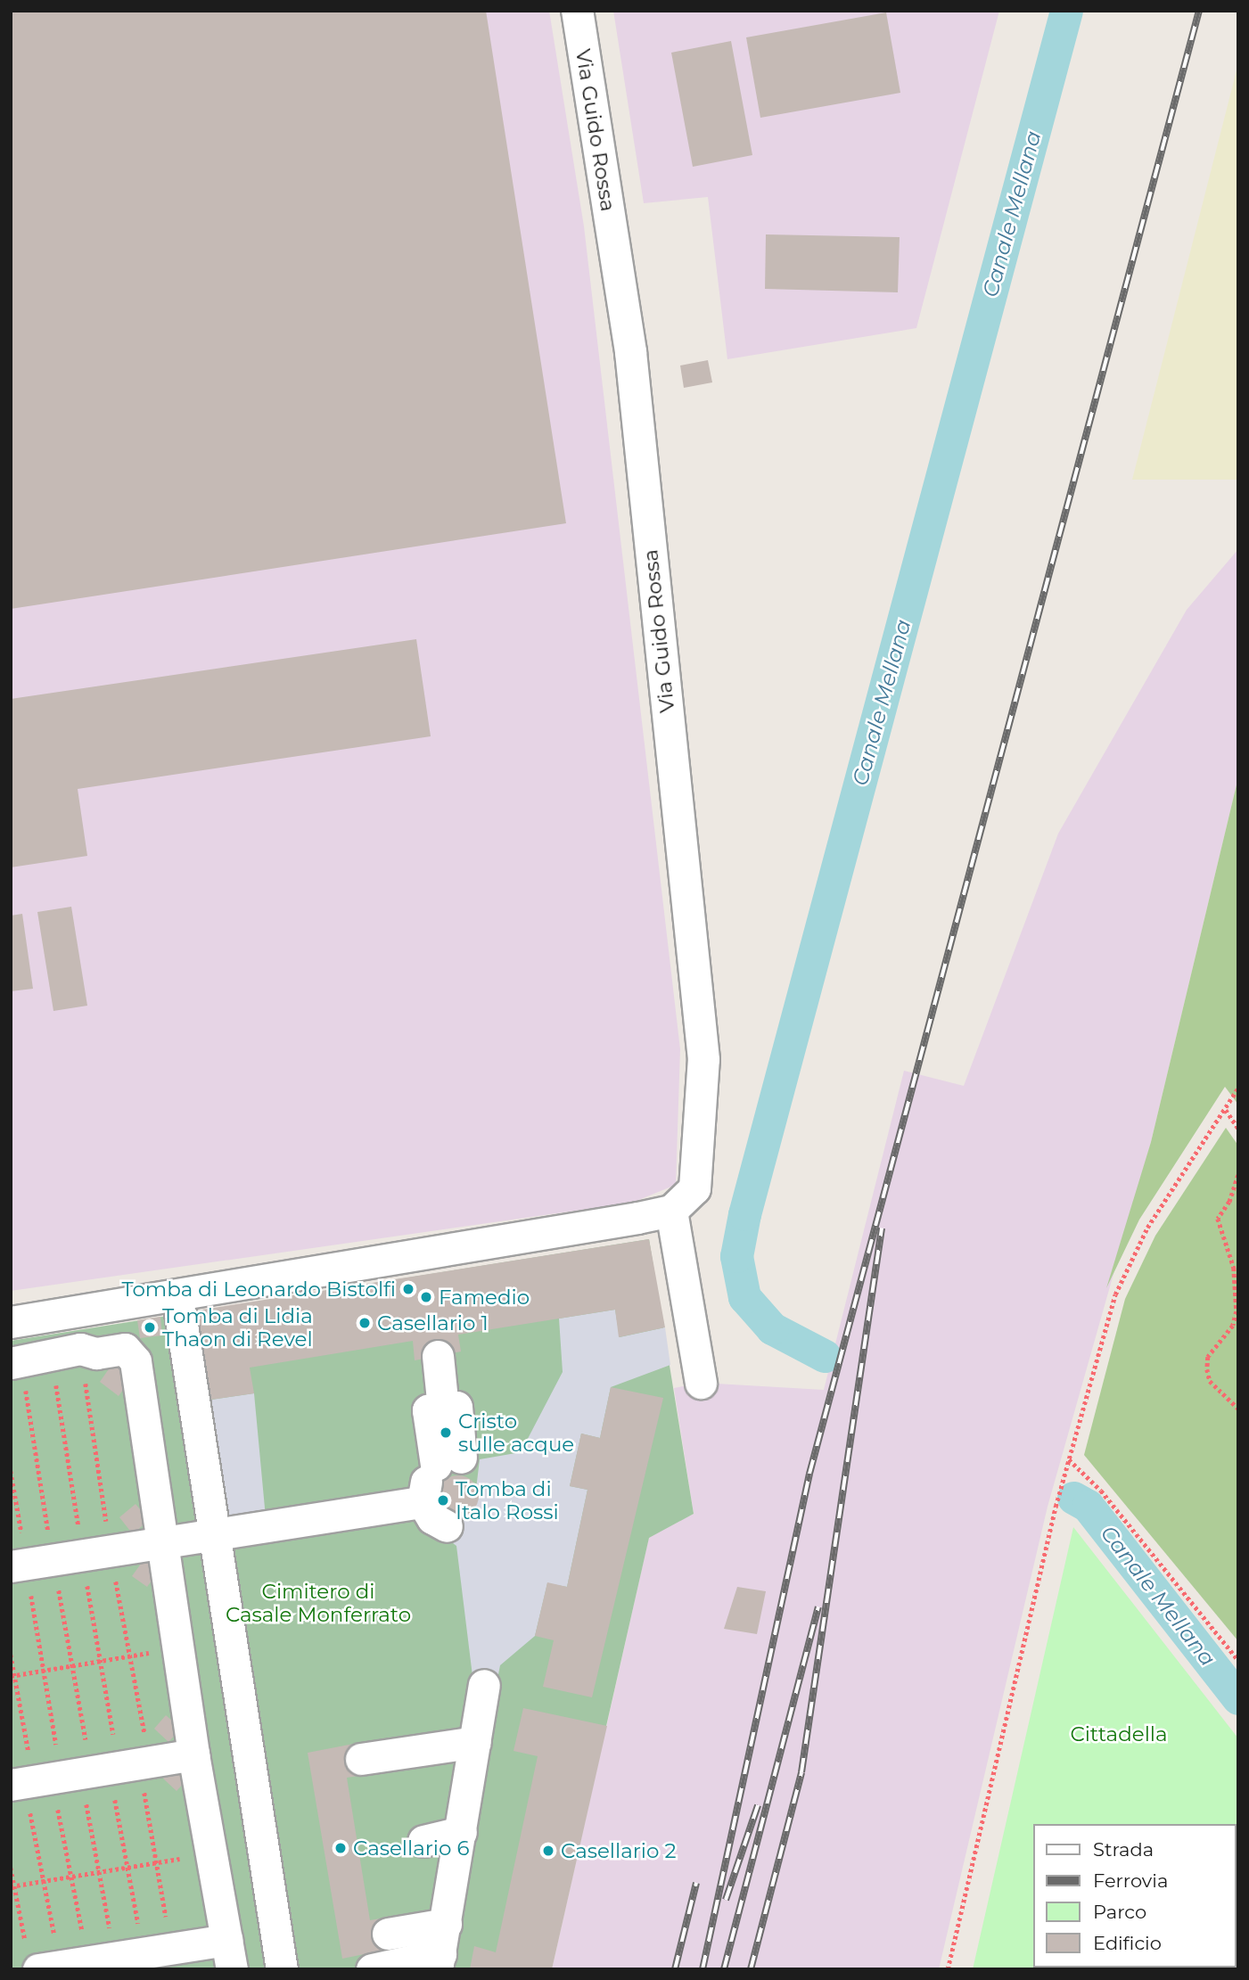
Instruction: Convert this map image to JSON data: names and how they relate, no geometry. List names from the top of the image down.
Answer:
{
  "streets": {
    "street": ["Via Guido Rossa"]
  },
  "water": ["Canale Mellana"],
  "parks": ["Cimitero di Casale Monferrato", "Cittadella"],
  "places": [
    "Tomba di Leonardo Bistolfi",
    "Famedio",
    "Casellario 1",
    "Tomba di Lidia Thaon di Revel",
    "Cristo sulle acque",
    "Tomba di Italo Rossi",
    "Casellario 6",
    "Casellario 2"
  ],
  "legend": [
    "Strada",
    "Ferrovia",
    "Parco",
    "Edificio"
  ]
}
